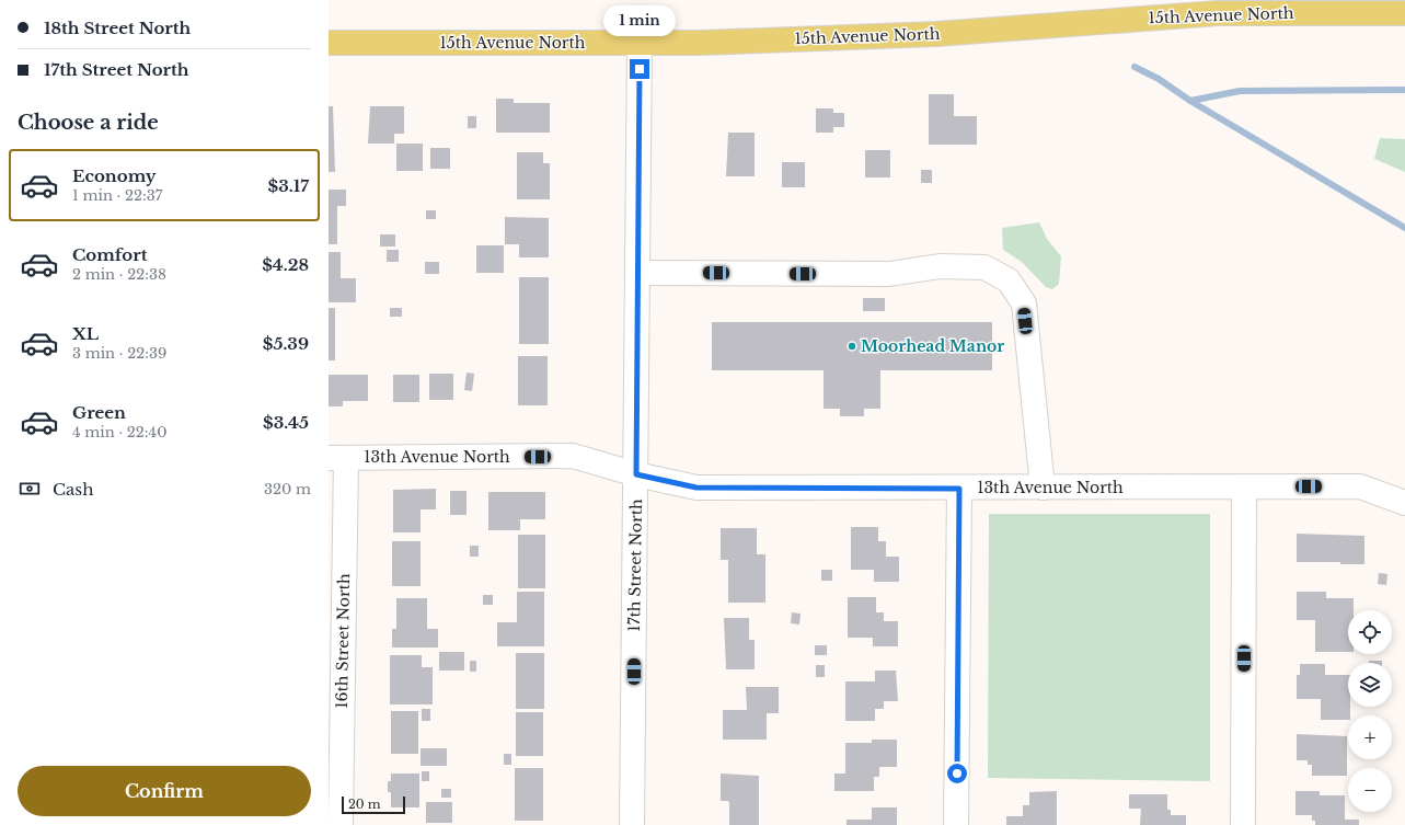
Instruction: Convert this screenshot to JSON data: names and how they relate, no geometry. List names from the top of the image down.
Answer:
{
  "streets": {
    "main road": ["15th Avenue North"],
    "street": ["13th Avenue North", "17th Street North", "16th Street North"]
  },
  "crossings": [
    ["15th Avenue North", "17th Street North"],
    ["13th Avenue North", "17th Street North"],
    ["13th Avenue North", "16th Street North"]
  ],
  "places": ["Moorhead Manor"],
  "scale_bar": "20 m",
  "page": {
    "banner": ["18th Street North", "17th Street North"],
    "bubble": "1 min",
    "heading": "Choose a ride",
    "list": [
      {
        "name": "Economy",
        "note": "1 min · 22:37",
        "value": "$3.17"
      },
      {
        "name": "Comfort",
        "note": "2 min · 22:38",
        "value": "$4.28"
      },
      {
        "name": "XL",
        "note": "3 min · 22:39",
        "value": "$5.39"
      },
      {
        "name": "Green",
        "note": "4 min · 22:40",
        "value": "$3.45"
      }
    ],
    "pay": ["Cash", "320 m"],
    "map_buttons": ["+", "−"],
    "buttons": "Confirm",
    "scale": "20 m"
  }
}
